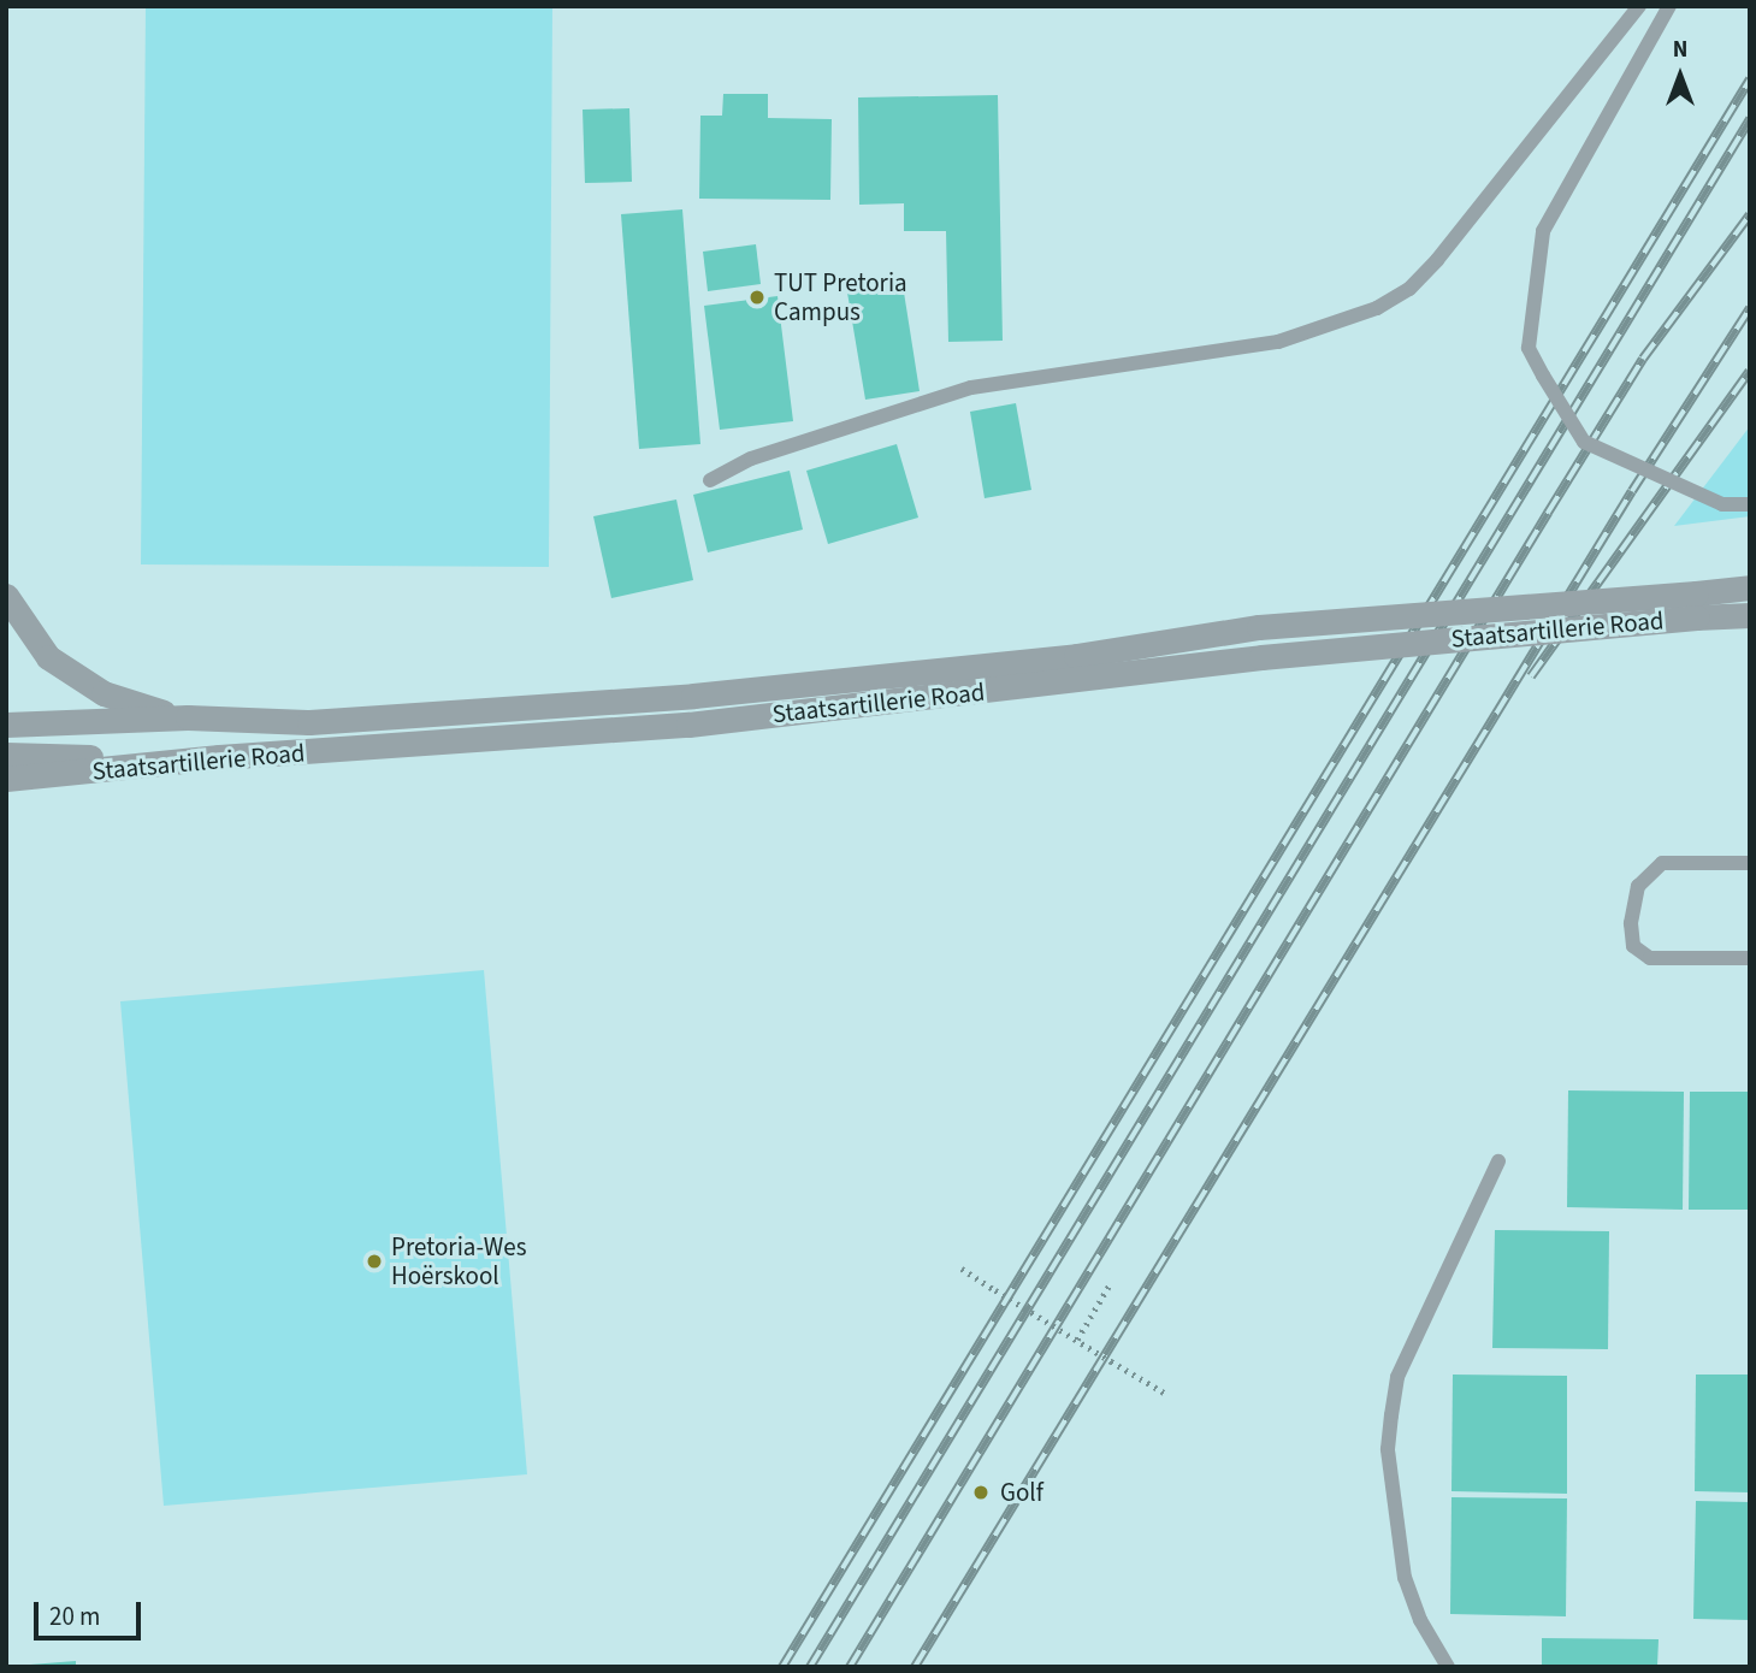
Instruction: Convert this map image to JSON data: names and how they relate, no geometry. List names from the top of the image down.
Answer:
{
  "streets": {
    "street": ["Staatsartillerie Road"]
  },
  "places": ["TUT Pretoria Campus", "Pretoria-Wes Hoërskool", "Golf"],
  "scale_bar": "20 m",
  "north": "top"
}
